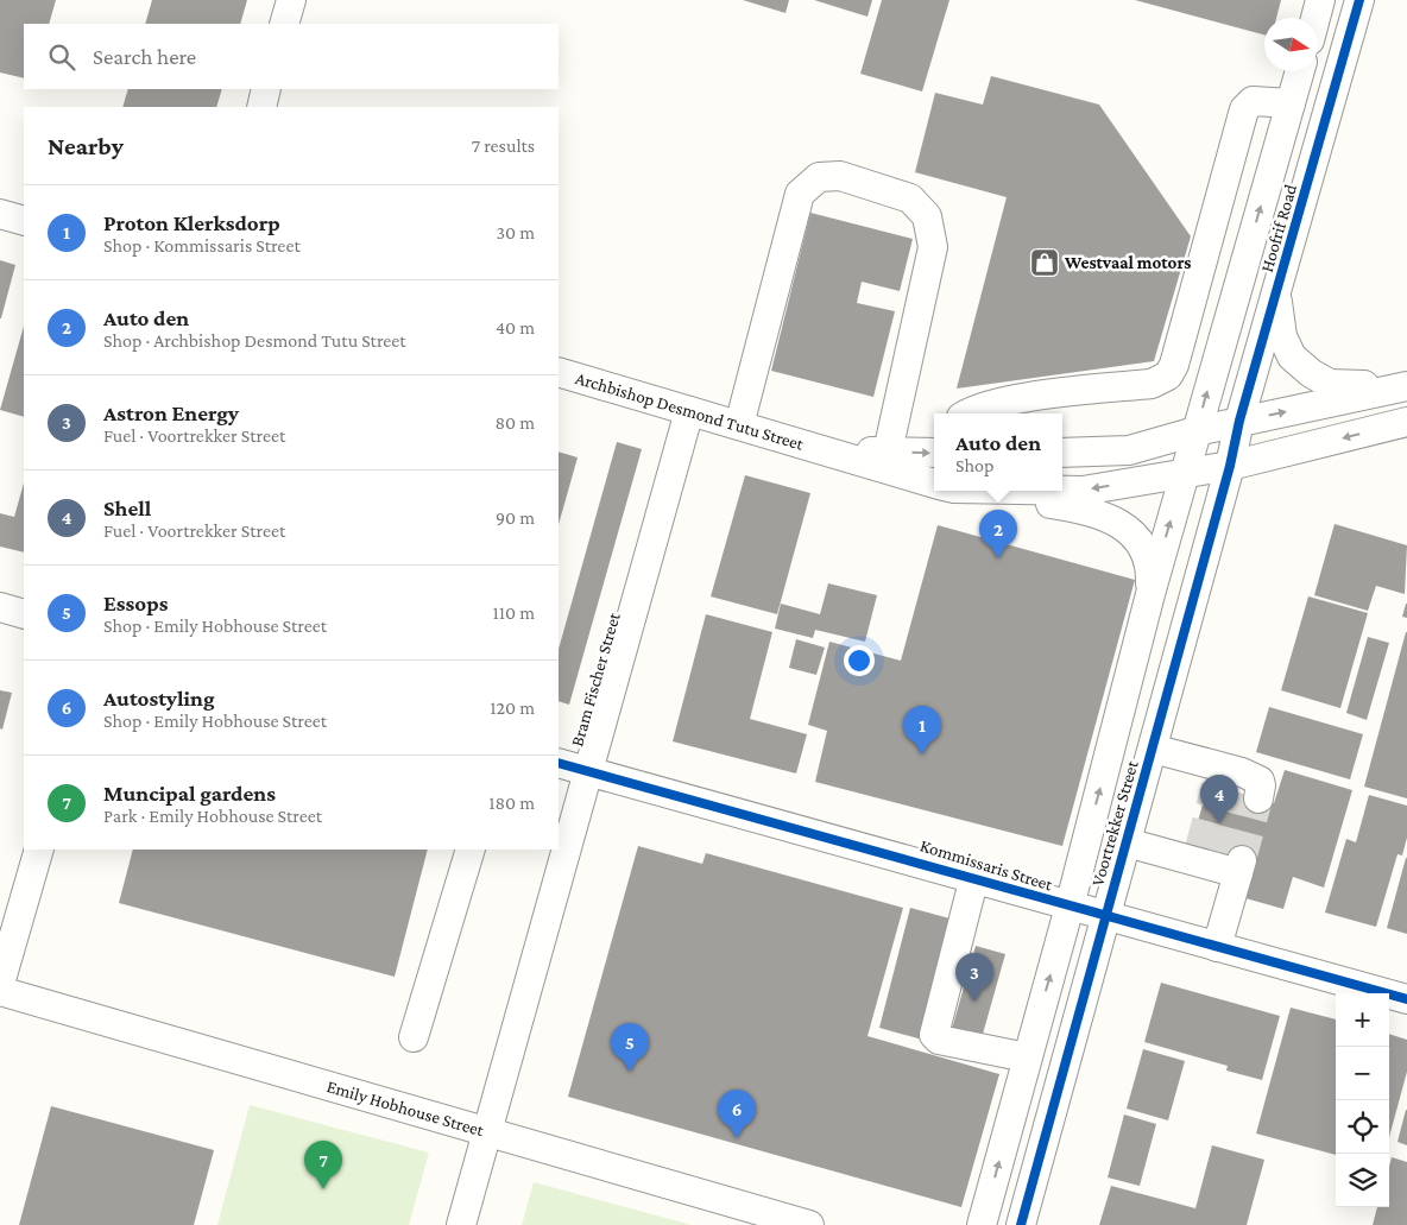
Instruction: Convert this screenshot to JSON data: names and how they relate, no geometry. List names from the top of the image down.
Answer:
{
  "streets": {
    "street": [
      "Hoofrif Road",
      "Archbishop Desmond Tutu Street",
      "Bram Fischer Street",
      "Voortrekker Street",
      "Kommissaris Street",
      "Emily Hobhouse Street"
    ]
  },
  "crossings": [
    ["Hoofrif Road", "Archbishop Desmond Tutu Street"],
    ["Hoofrif Road", "Voortrekker Street"],
    ["Archbishop Desmond Tutu Street", "Bram Fischer Street"],
    ["Archbishop Desmond Tutu Street", "Voortrekker Street"],
    ["Bram Fischer Street", "Kommissaris Street"],
    ["Bram Fischer Street", "Emily Hobhouse Street"],
    ["Voortrekker Street", "Kommissaris Street"]
  ],
  "places": {
    "shop": ["Westvaal motors"]
  },
  "north": "right",
  "page": {
    "search": "Search here",
    "heading": ["Nearby", "7 results"],
    "list": [
      {
        "mark": "1",
        "name": "Proton Klerksdorp",
        "note": "Shop · Kommissaris Street",
        "value": "30 m"
      },
      {
        "mark": "2",
        "name": "Auto den",
        "note": "Shop · Archbishop Desmond Tutu Street",
        "value": "40 m"
      },
      {
        "mark": "3",
        "name": "Astron Energy",
        "note": "Fuel · Voortrekker Street",
        "value": "80 m"
      },
      {
        "mark": "4",
        "name": "Shell",
        "note": "Fuel · Voortrekker Street",
        "value": "90 m"
      },
      {
        "mark": "5",
        "name": "Essops",
        "note": "Shop · Emily Hobhouse Street",
        "value": "110 m"
      },
      {
        "mark": "6",
        "name": "Autostyling",
        "note": "Shop · Emily Hobhouse Street",
        "value": "120 m"
      },
      {
        "mark": "7",
        "name": "Muncipal gardens",
        "note": "Park · Emily Hobhouse Street",
        "value": "180 m"
      }
    ],
    "popup": ["Auto den", "Shop"],
    "pins": [
      "2",
      "1",
      "4",
      "3",
      "5",
      "6",
      "7"
    ],
    "map_buttons": ["+", "−"]
  }
}
